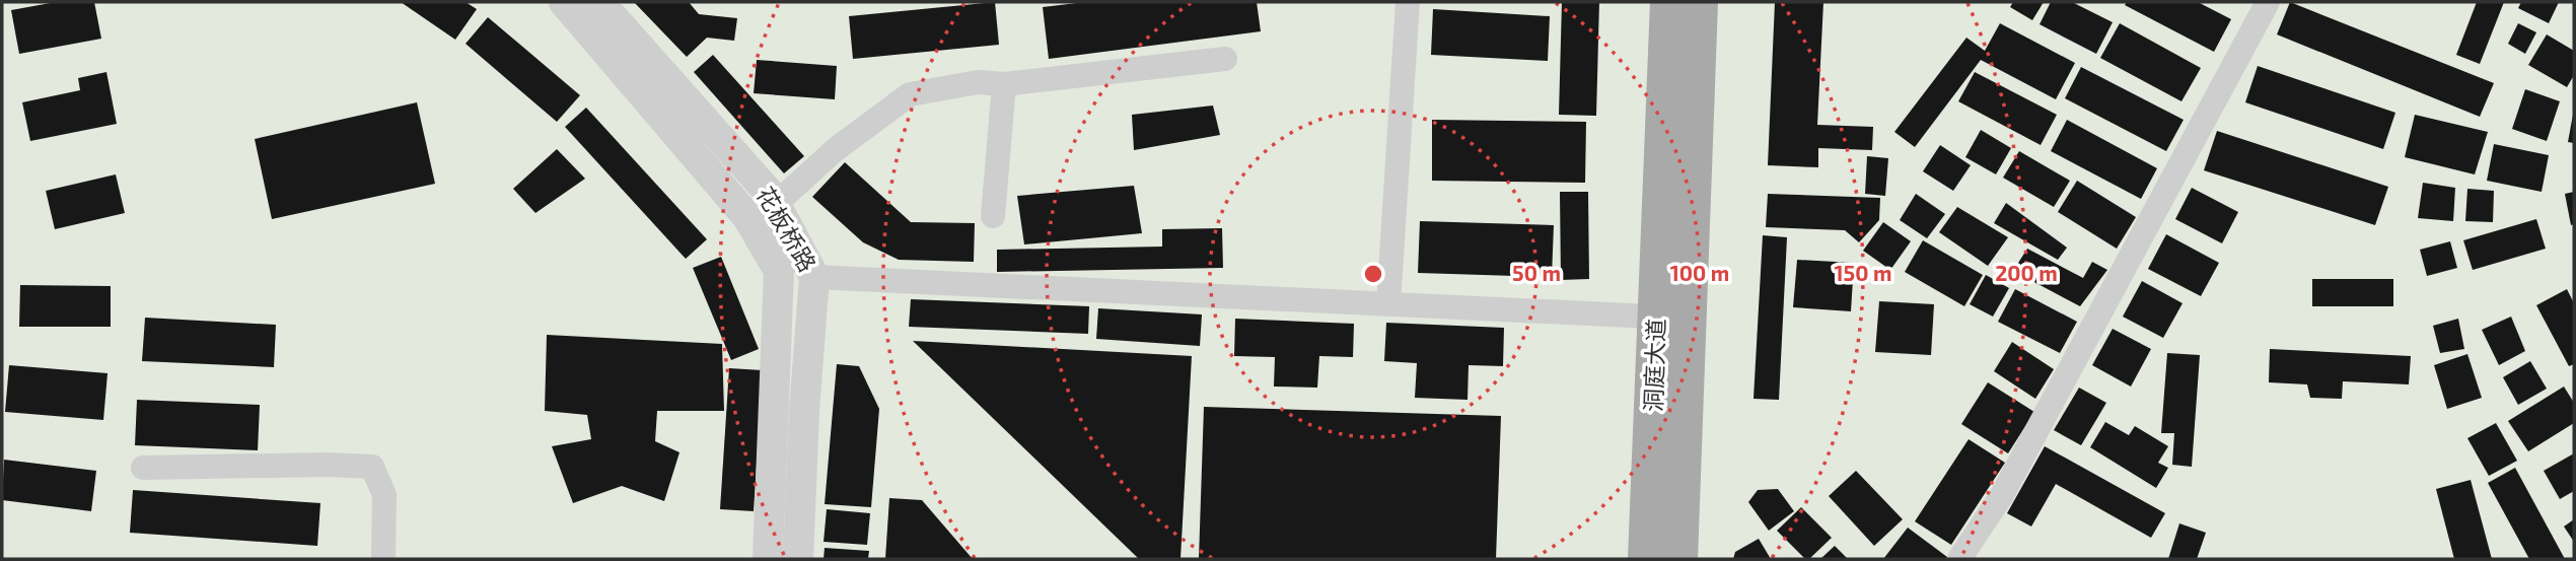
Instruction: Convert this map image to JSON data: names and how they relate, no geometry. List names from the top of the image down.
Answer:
{
  "streets": {
    "main road": ["洞庭大道"],
    "street": ["花板桥路"]
  },
  "rings": [
    "50 m",
    "100 m",
    "150 m",
    "200 m"
  ]
}
